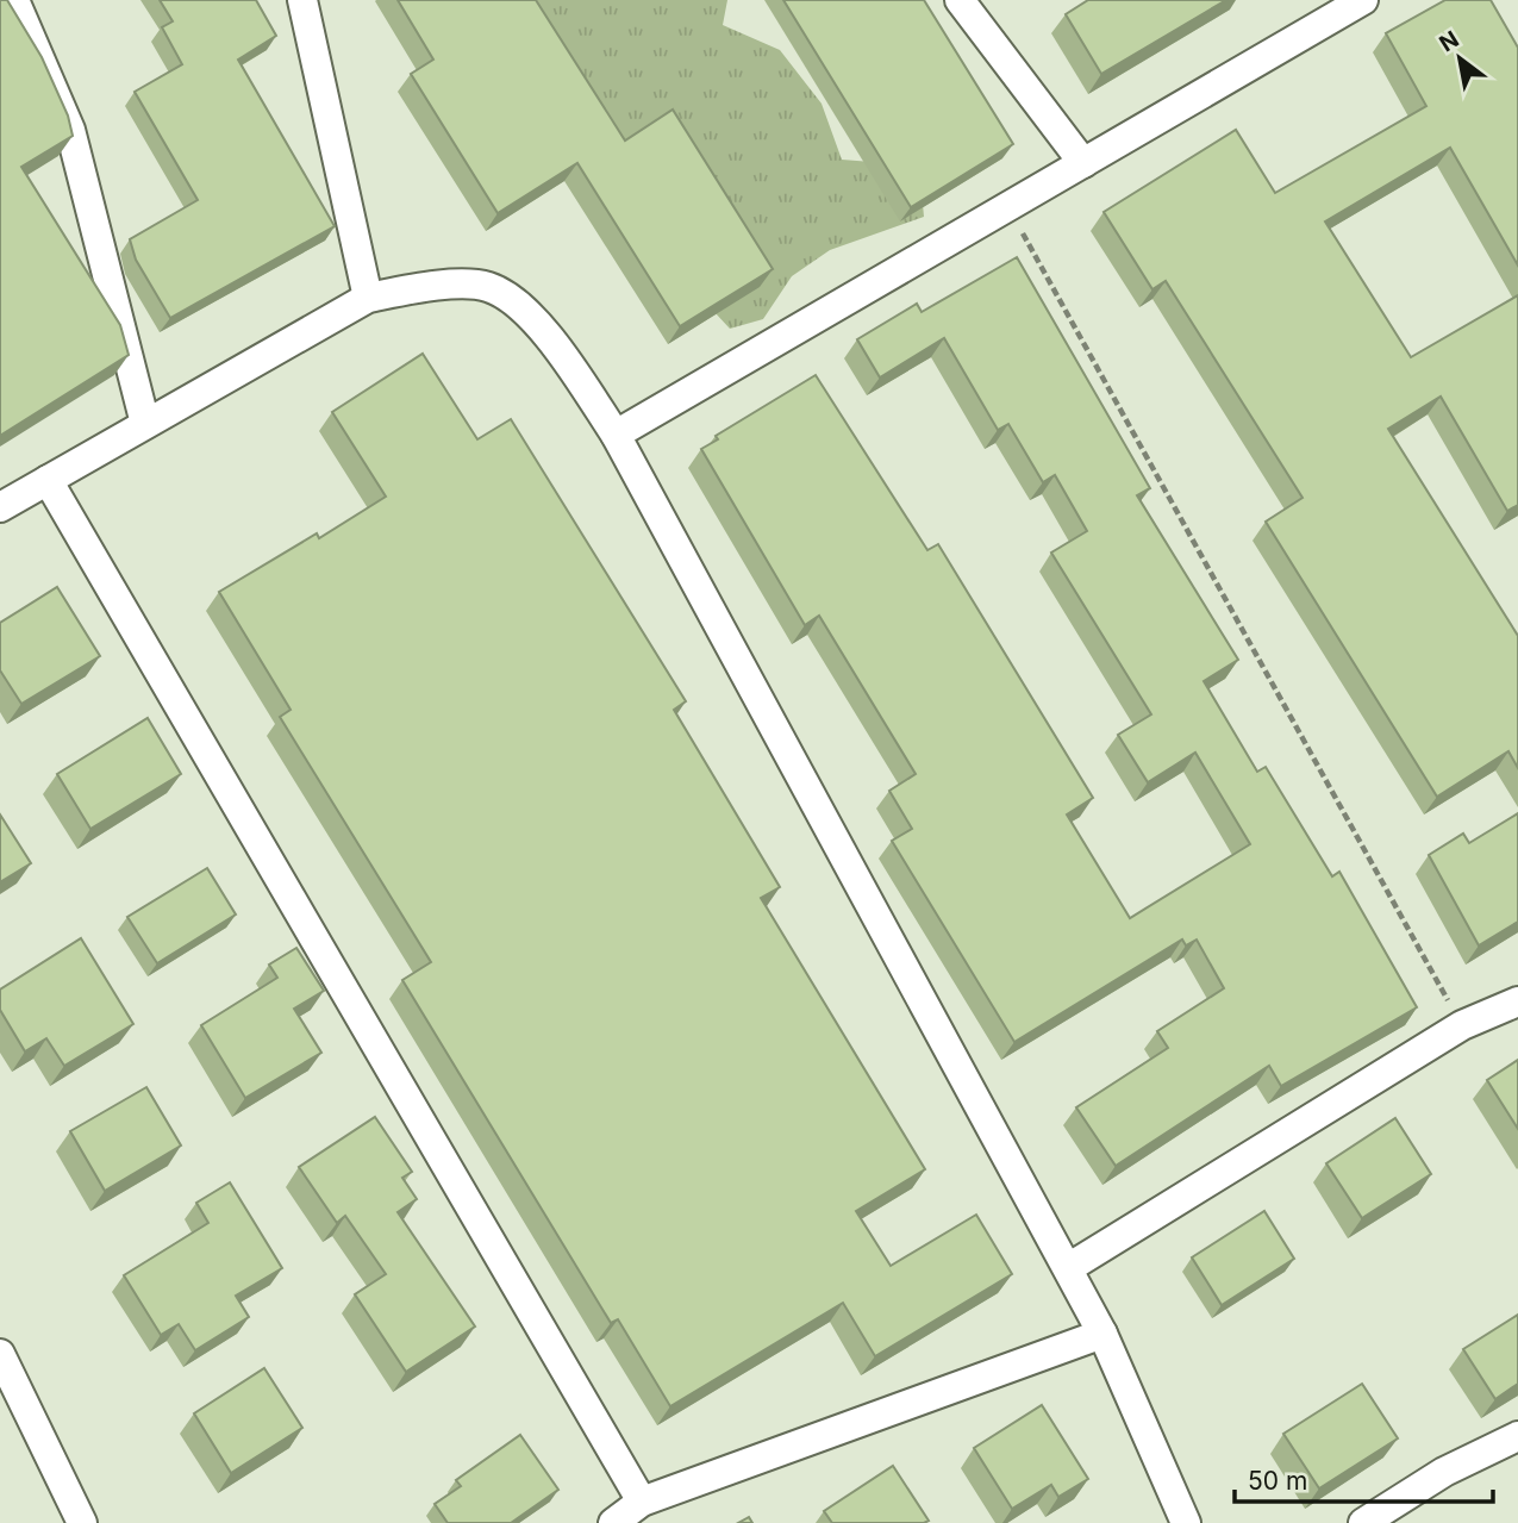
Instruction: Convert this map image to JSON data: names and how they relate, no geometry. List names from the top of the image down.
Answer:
{
  "scale_bar": "50 m",
  "north": "top left"
}
